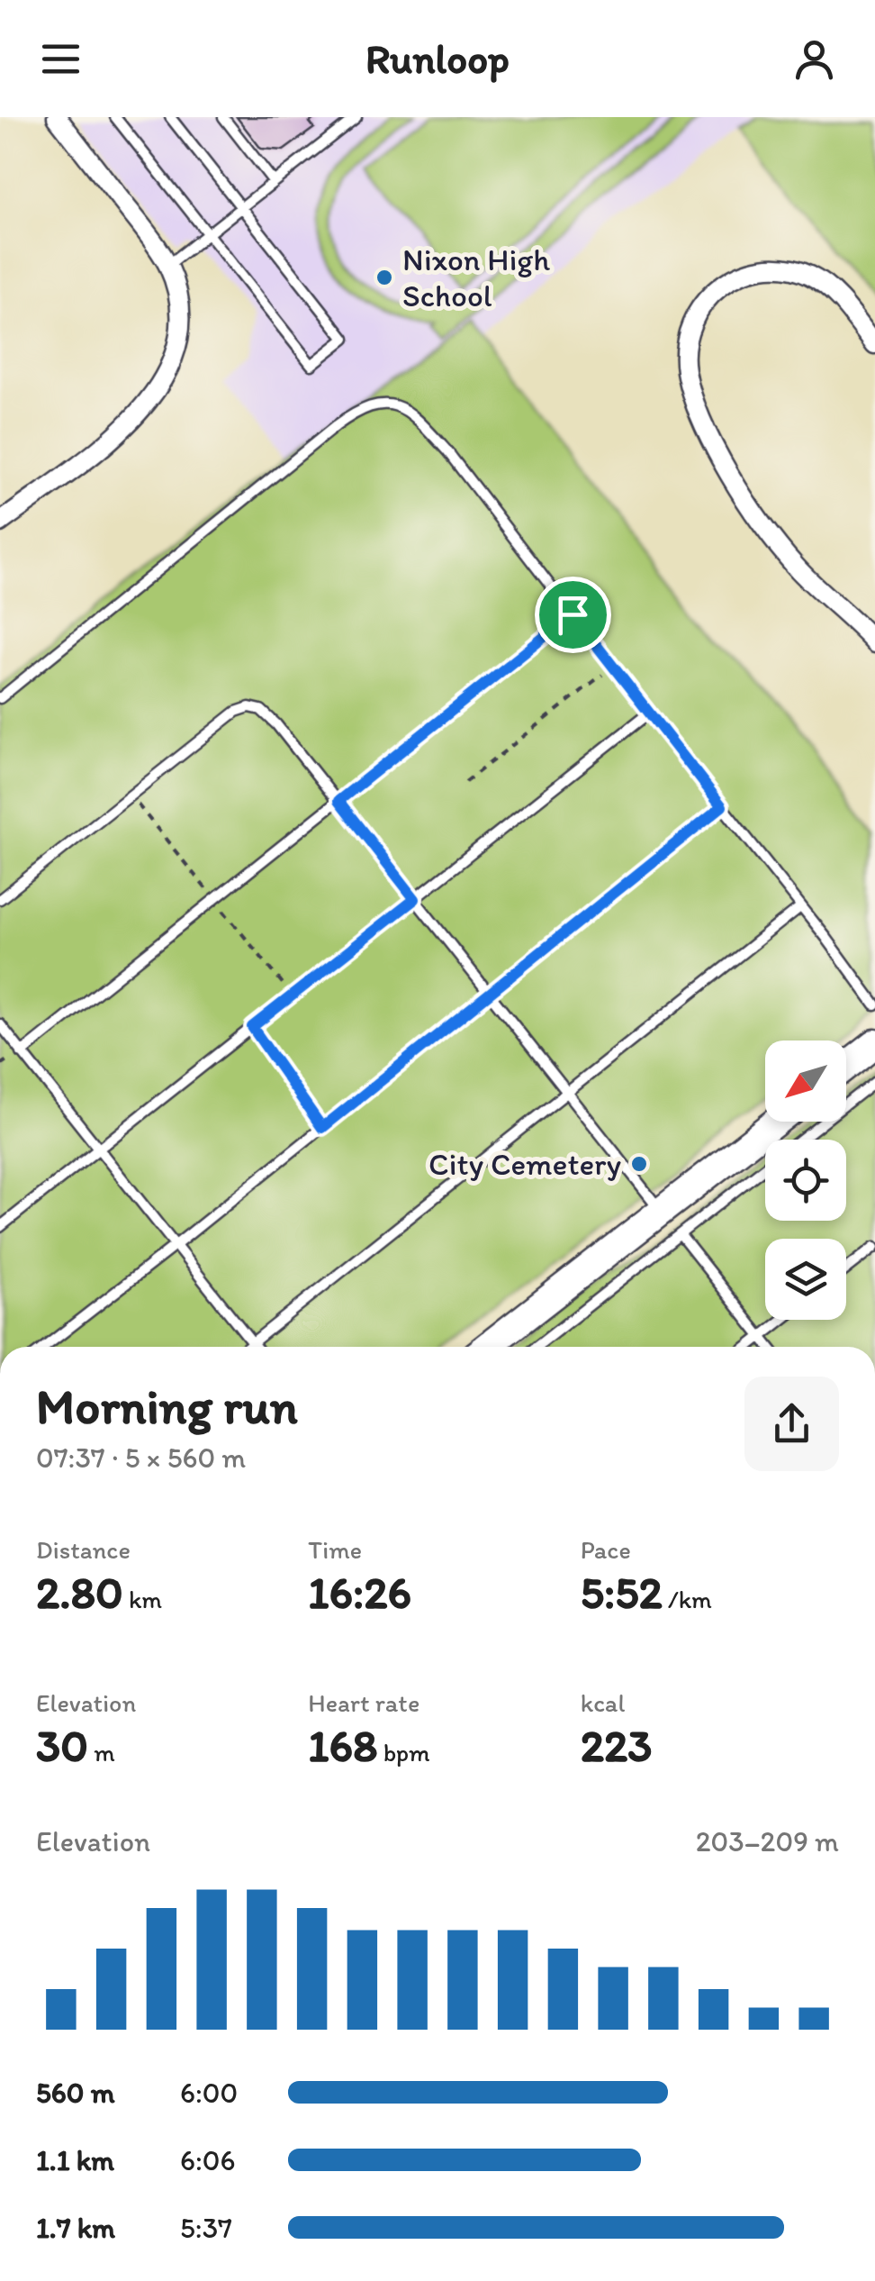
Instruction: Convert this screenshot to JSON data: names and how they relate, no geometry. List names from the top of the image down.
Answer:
{
  "places": ["Nixon High School", "City Cemetery"],
  "north": "bottom left",
  "page": {
    "header": "Runloop",
    "heading": ["Morning run", "07:37 · 5 × 560 m"],
    "stats": [
      ["Distance", "2.80 km"],
      ["Time", "16:26"],
      ["Pace", "5:52 /km"],
      ["Elevation", "30 m"],
      ["Heart rate", "168 bpm"],
      ["kcal", "223"]
    ],
    "chart": ["Elevation", "203–209 m"],
    "list": [
      {
        "name": "560 m",
        "note": "6:00"
      },
      {
        "name": "1.1 km",
        "note": "6:06"
      },
      {
        "name": "1.7 km",
        "note": "5:37"
      }
    ]
  }
}
